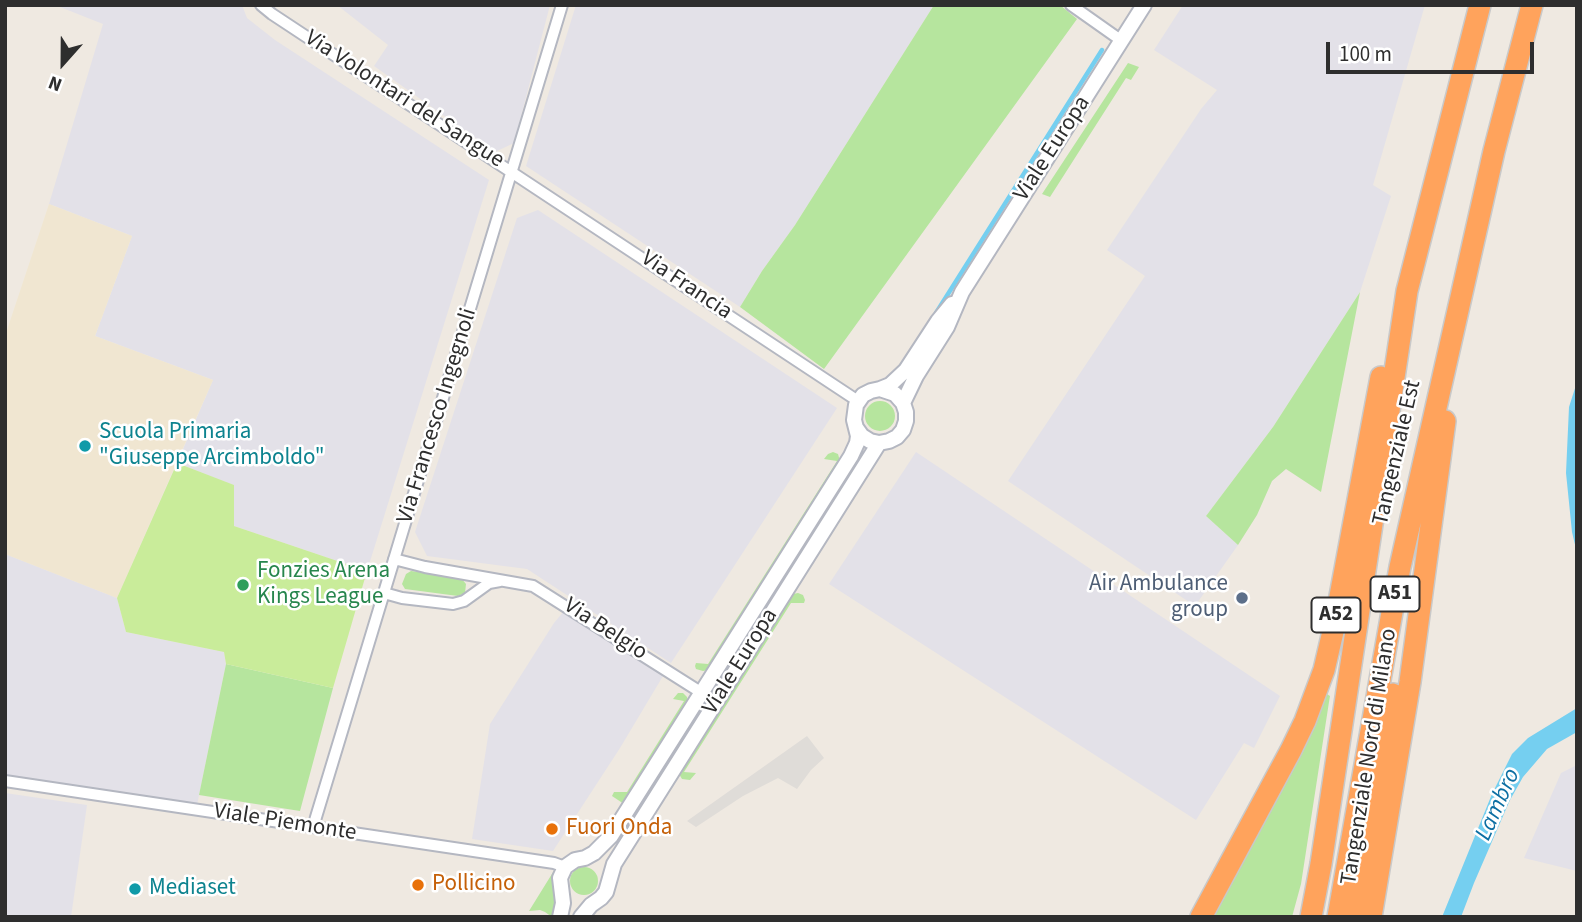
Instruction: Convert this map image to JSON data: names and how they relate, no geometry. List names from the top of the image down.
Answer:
{
  "streets": {
    "highway": [
      "Tangenziale Est",
      "A51",
      "A52",
      "Tangenziale Nord di Milano"
    ],
    "street": [
      "Via Volontari del Sangue",
      "Viale Europa",
      "Via Francia",
      "Via Francesco Ingegnoli",
      "Via Belgio",
      "Viale Piemonte"
    ]
  },
  "crossings": [
    ["Via Volontari del Sangue", "Via Francia"],
    ["Via Volontari del Sangue", "Via Francesco Ingegnoli"],
    ["Viale Europa", "Via Francia"],
    ["Viale Europa", "Via Belgio"],
    ["Viale Europa", "Viale Piemonte"],
    ["Via Francia", "Via Francesco Ingegnoli"],
    ["Via Francesco Ingegnoli", "Via Belgio"],
    ["Via Francesco Ingegnoli", "Viale Piemonte"],
    ["Tangenziale Est", "A52"],
    ["Tangenziale Est", "Tangenziale Nord di Milano"]
  ],
  "water": ["Lambro"],
  "places": [
    "Scuola Primaria \"Giuseppe Arcimboldo\"",
    "Fonzies Arena Kings League",
    "Air Ambulance group",
    "Fuori Onda",
    "Pollicino",
    "Mediaset"
  ],
  "scale_bar": "100 m",
  "north": "bottom"
}
